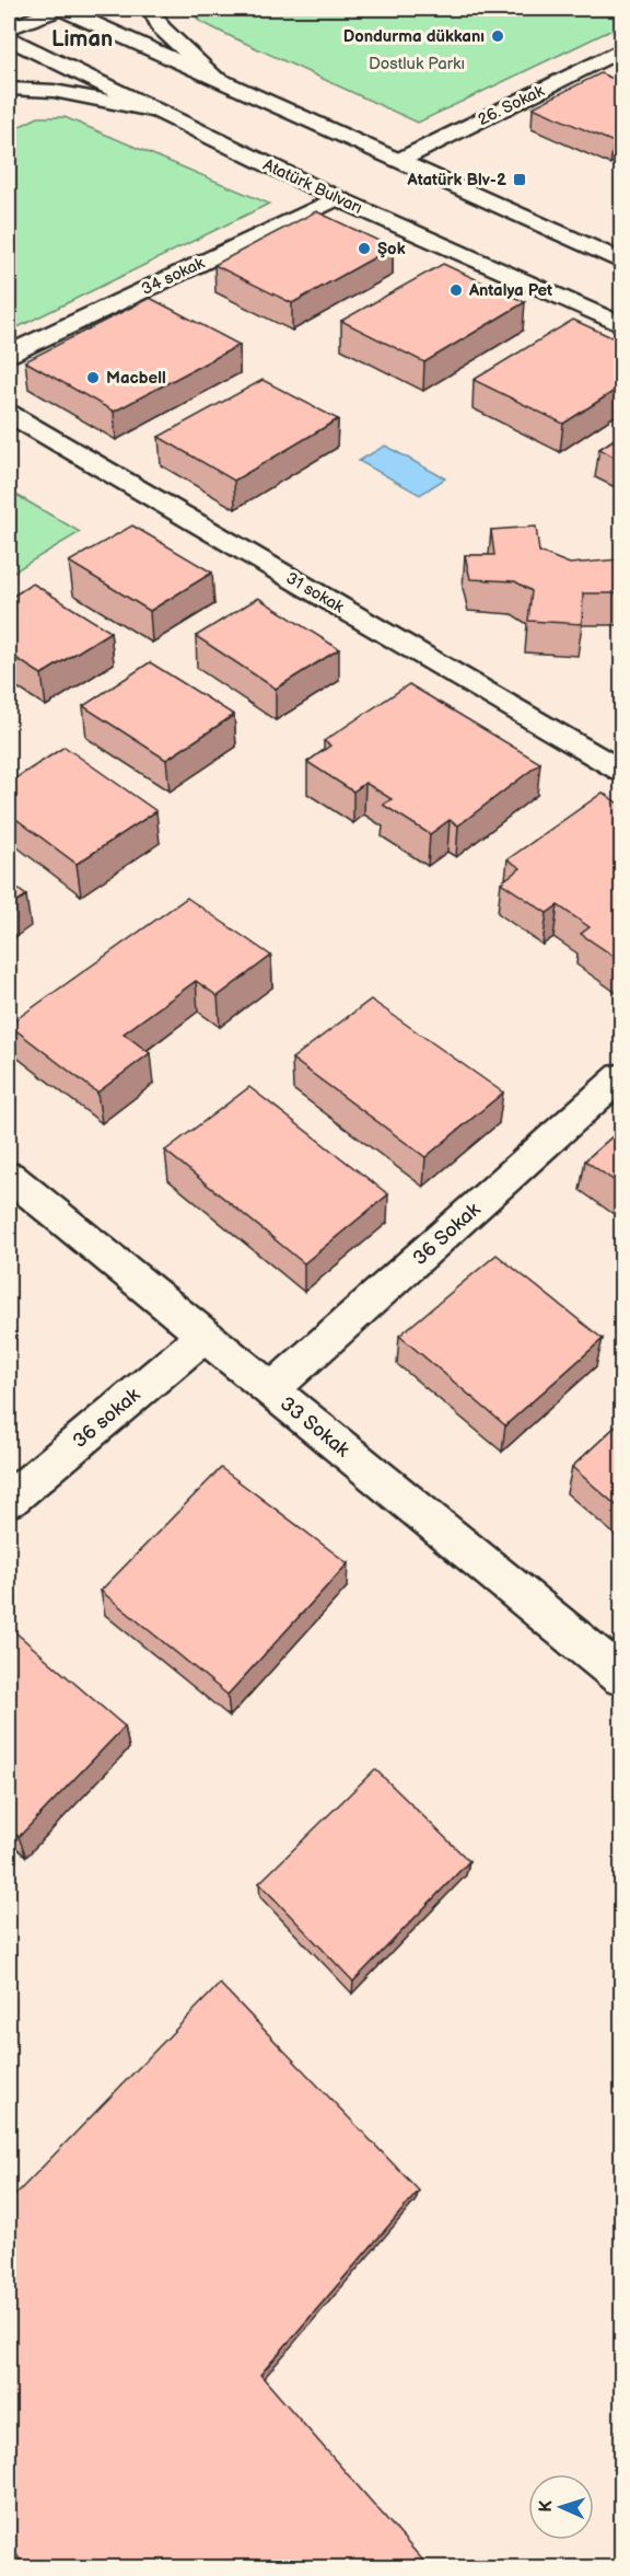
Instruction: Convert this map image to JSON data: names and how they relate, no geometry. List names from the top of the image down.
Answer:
{
  "streets": {
    "street": [
      "26. Sokak",
      "Atatürk Bulvarı",
      "34 sokak",
      "31 sokak",
      "36 Sokak",
      "36 sokak",
      "33 Sokak"
    ]
  },
  "crossings": [
    ["Atatürk Bulvarı", "34 sokak"],
    ["36 Sokak", "33 Sokak"],
    ["36 sokak", "33 Sokak"]
  ],
  "districts": ["Liman"],
  "parks": ["Dostluk Parkı"],
  "places": {
    "other": [
      "Dondurma dükkanı",
      "Şok",
      "Antalya Pet",
      "Macbell"
    ],
    "transit": ["Atatürk Blv-2"]
  },
  "north": "left"
}
